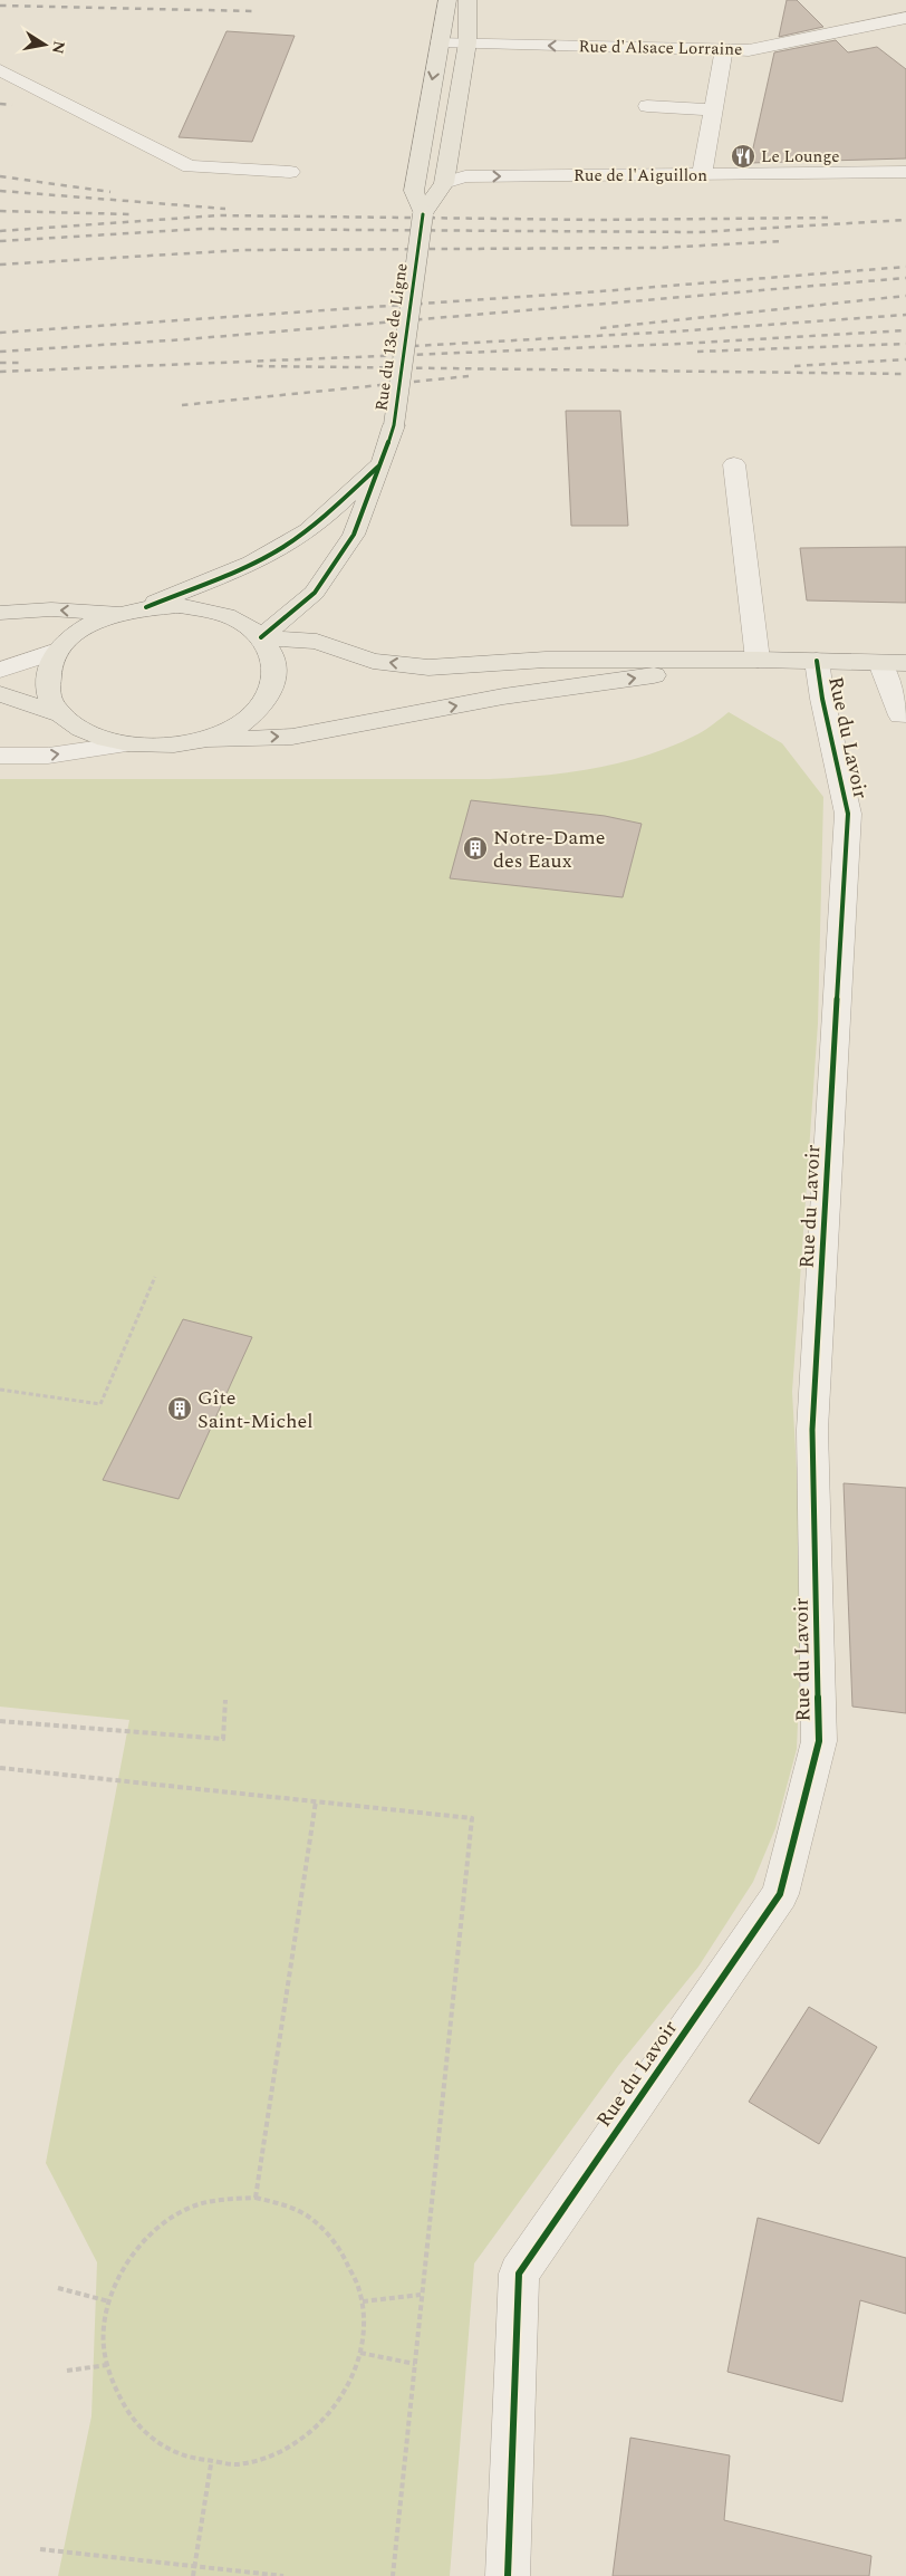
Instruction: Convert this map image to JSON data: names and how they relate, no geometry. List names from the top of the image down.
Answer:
{
  "streets": {
    "main road": ["Rue du 13e de Ligne"],
    "street": ["Rue d'Alsace Lorraine", "Rue de l'Aiguillon", "Rue du Lavoir"]
  },
  "crossings": [
    ["Rue d'Alsace Lorraine", "Rue du 13e de Ligne"],
    ["Rue de l'Aiguillon", "Rue du 13e de Ligne"]
  ],
  "one_way": ["Rue d'Alsace Lorraine", "Rue de l'Aiguillon"],
  "places": {
    "restaurant": ["Le Lounge"],
    "building": ["Notre-Dame des Eaux", "Gîte Saint-Michel"]
  },
  "north": "right"
}
